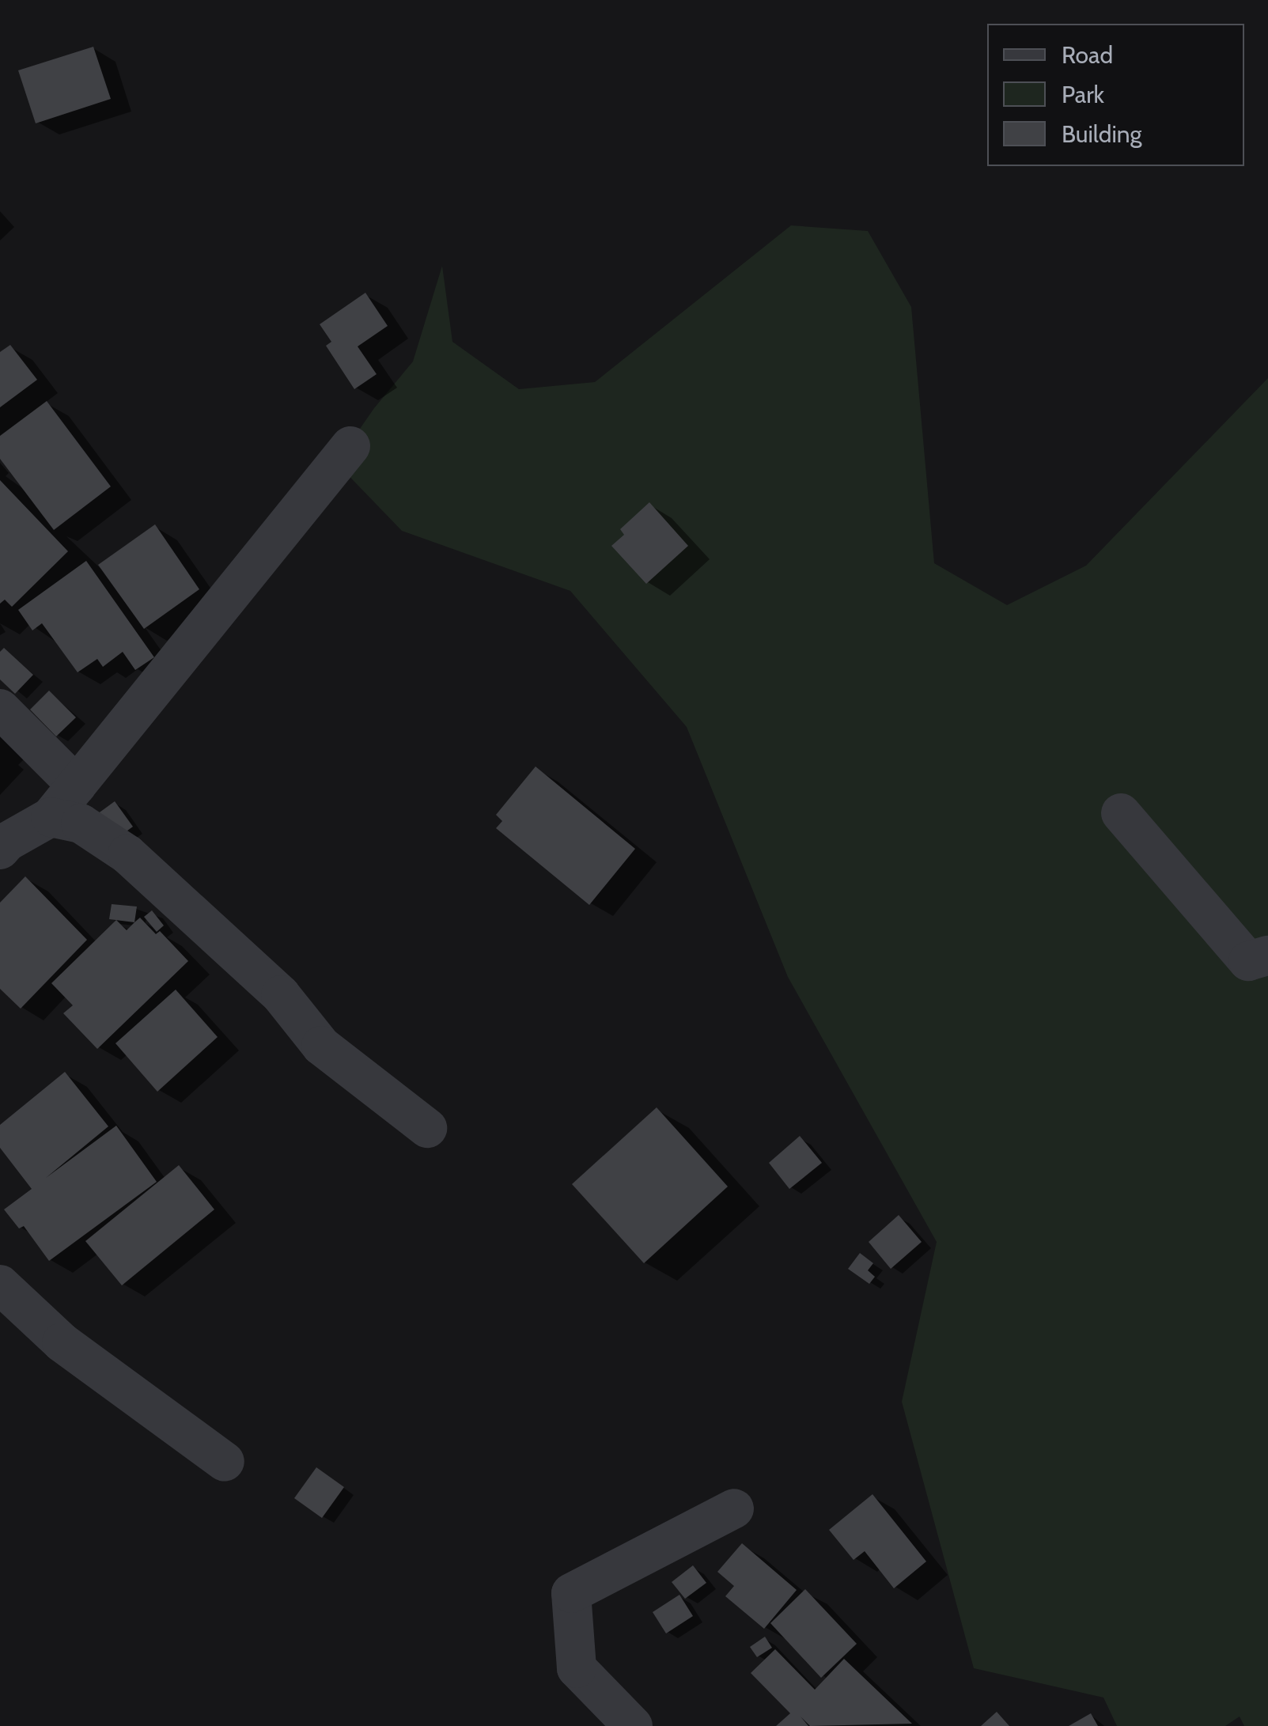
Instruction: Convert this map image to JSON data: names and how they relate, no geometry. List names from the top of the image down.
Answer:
{
  "legend": ["Road", "Park", "Building"]
}
